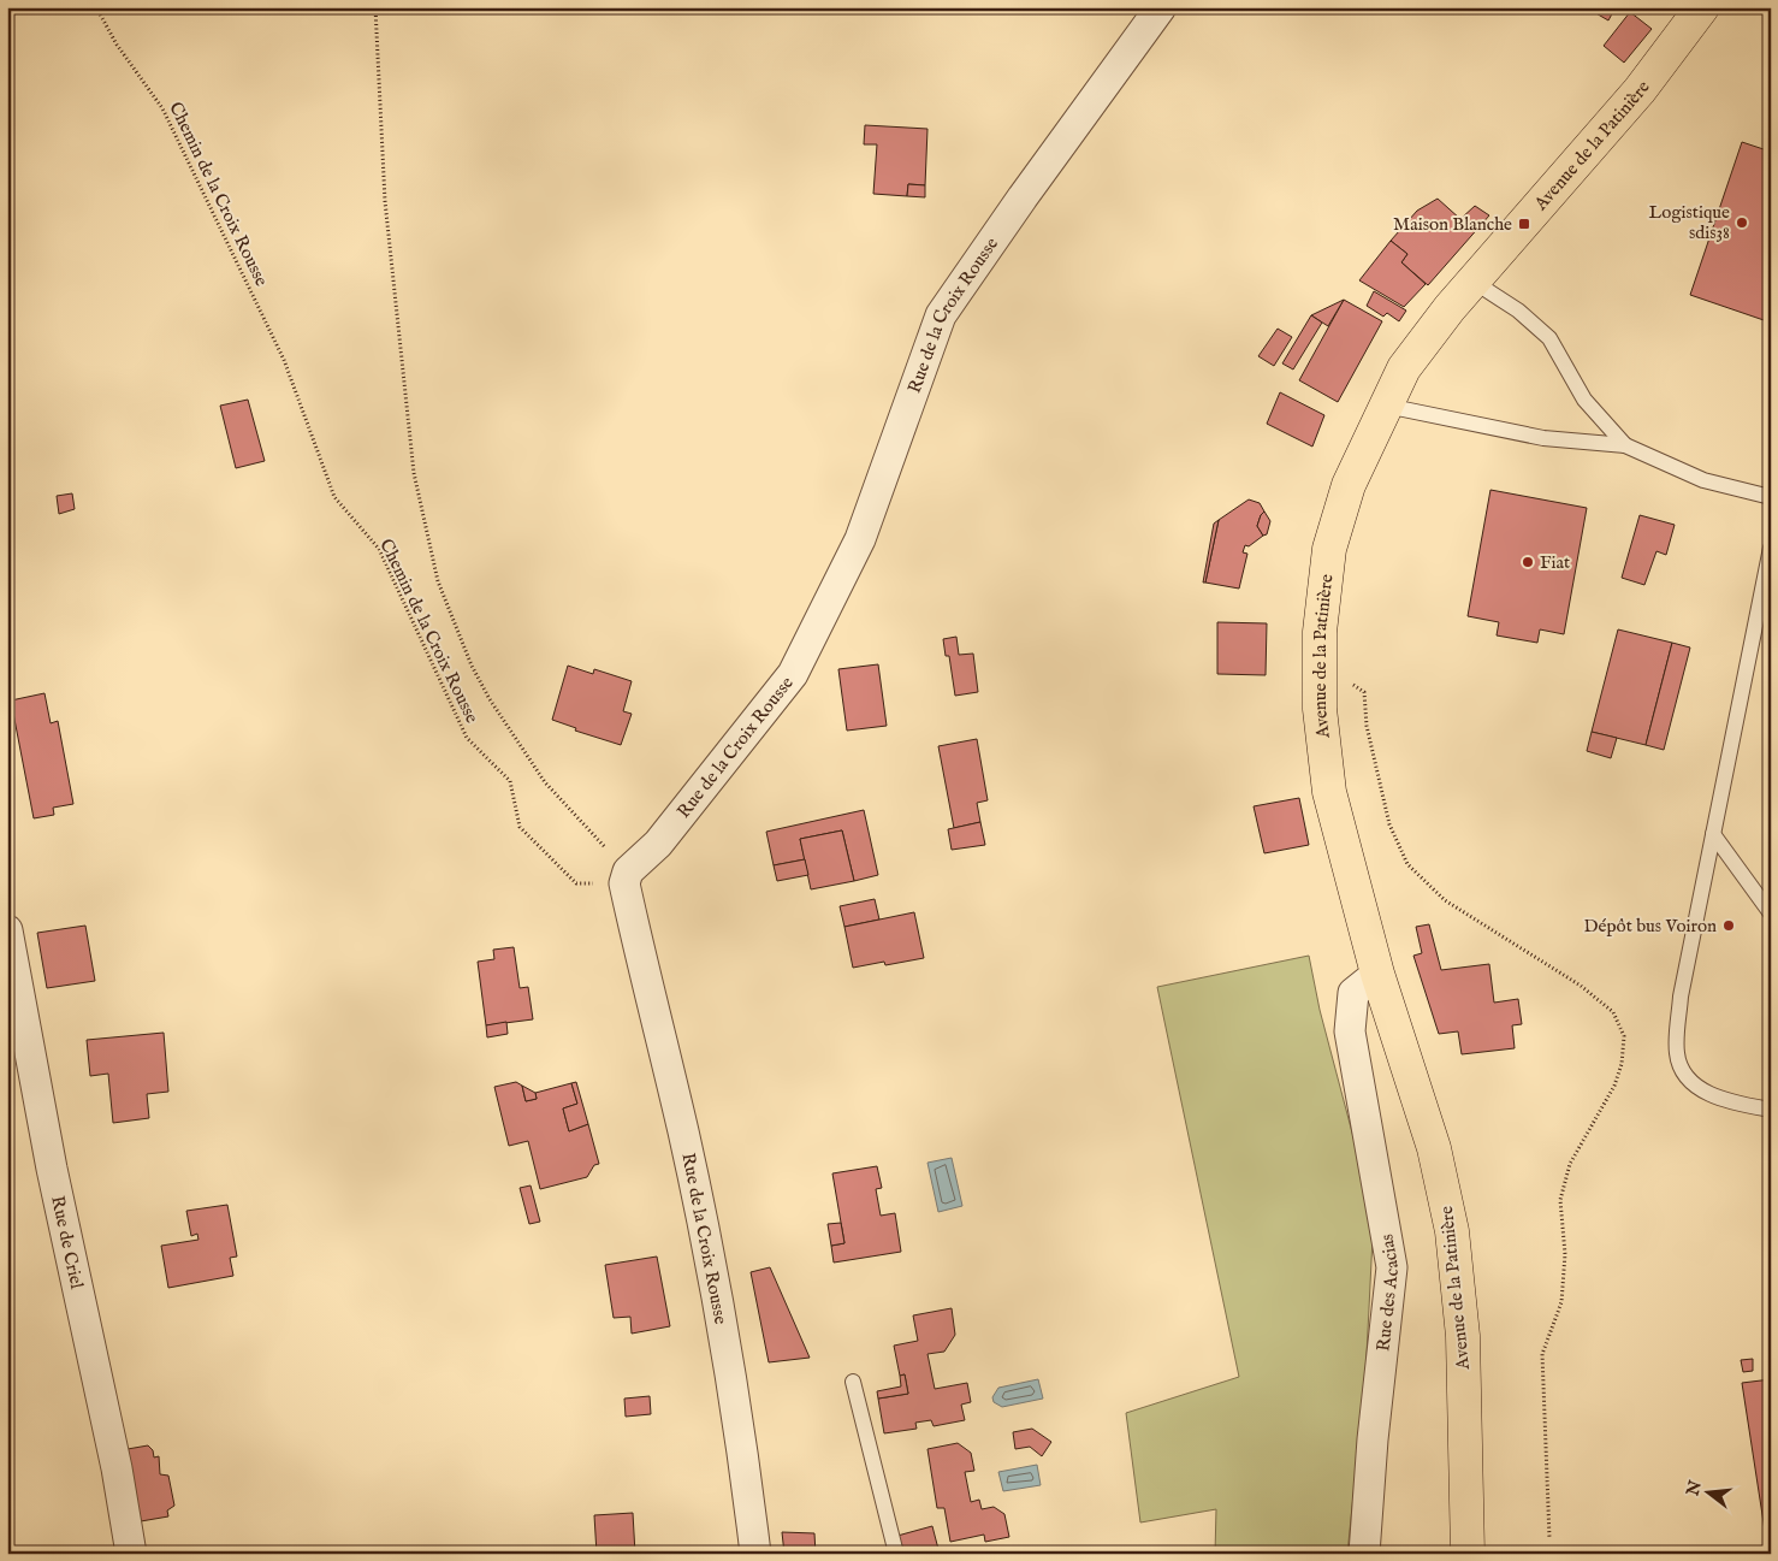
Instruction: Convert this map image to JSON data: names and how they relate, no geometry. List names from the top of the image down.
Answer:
{
  "streets": {
    "main road": ["Avenue de la Patinière"],
    "street": ["Rue de la Croix Rousse", "Rue de Criel", "Rue des Acacias"],
    "path": ["Chemin de la Croix Rousse"]
  },
  "crossings": [
    ["Avenue de la Patinière", "Rue des Acacias"],
    ["Chemin de la Croix Rousse", "Rue de la Croix Rousse"]
  ],
  "places": {
    "other": ["Logistique sdis38", "Fiat", "Dépôt bus Voiron"],
    "transit": ["Maison Blanche"]
  },
  "north": "left"
}
